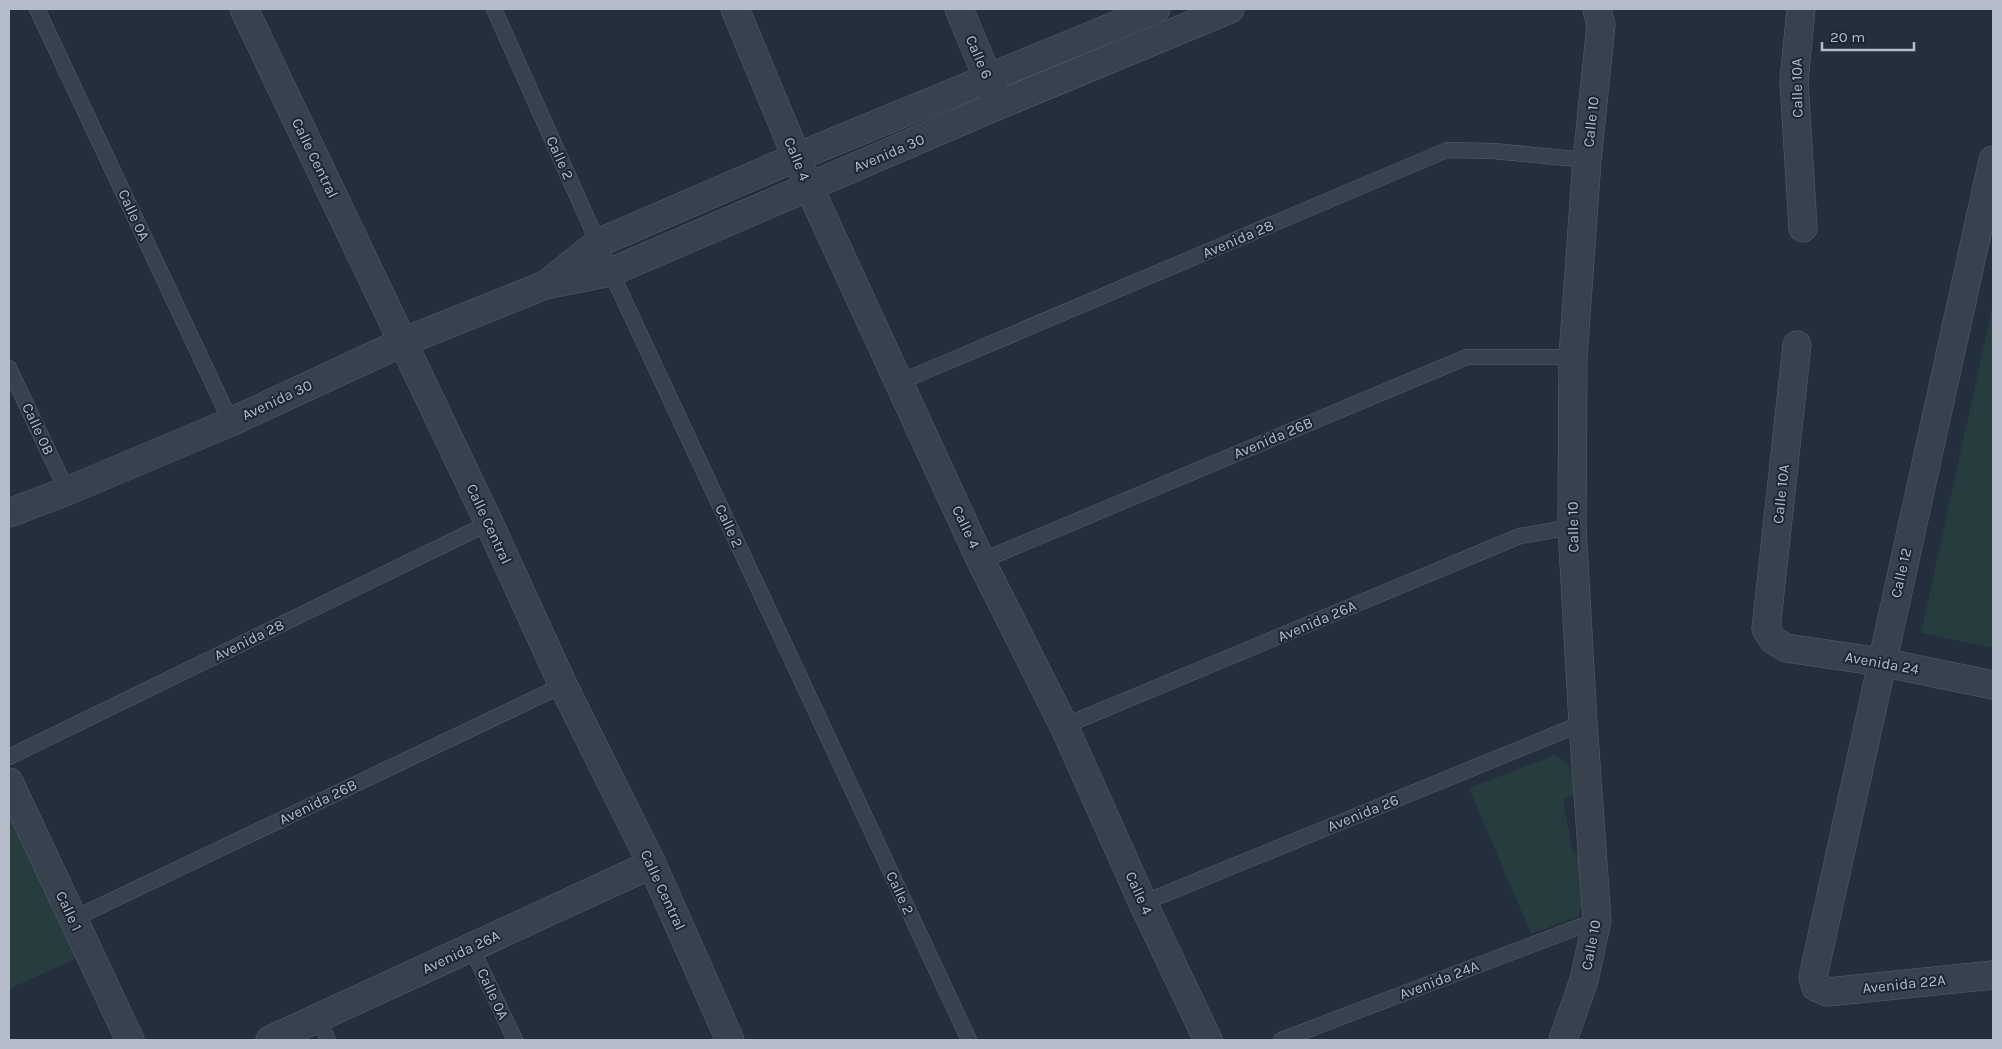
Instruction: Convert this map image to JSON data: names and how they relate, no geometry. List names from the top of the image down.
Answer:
{
  "streets": {
    "street": [
      "Calle 6",
      "Calle 10A",
      "Calle 10",
      "Avenida 30",
      "Calle Central",
      "Calle 4",
      "Calle 12",
      "Avenida 26A",
      "Avenida 24",
      "Calle 1",
      "Avenida 22A"
    ],
    "lane": [
      "Calle 2",
      "Calle 0A",
      "Avenida 28",
      "Calle 0B",
      "Avenida 26B",
      "Avenida 26",
      "Avenida 24A"
    ]
  },
  "crossings": [
    ["Calle 6", "Avenida 30"],
    ["Calle 10A", "Avenida 24"],
    ["Calle 10", "Avenida 28"],
    ["Calle 10", "Avenida 26B"],
    ["Calle 10", "Avenida 26A"],
    ["Calle 10", "Avenida 26"],
    ["Calle 10", "Avenida 24A"],
    ["Avenida 30", "Calle Central"],
    ["Avenida 30", "Calle 2"],
    ["Avenida 30", "Calle 4"],
    ["Avenida 30", "Calle 0A"],
    ["Avenida 30", "Calle 0B"],
    ["Calle Central", "Avenida 28"],
    ["Calle Central", "Avenida 26B"],
    ["Calle Central", "Avenida 26A"],
    ["Calle 4", "Avenida 28"],
    ["Calle 4", "Avenida 26B"],
    ["Calle 4", "Avenida 26A"],
    ["Calle 4", "Avenida 26"],
    ["Calle 0A", "Avenida 26A"],
    ["Avenida 26B", "Calle 1"],
    ["Calle 12", "Avenida 24"],
    ["Calle 12", "Avenida 22A"]
  ],
  "scale_bar": "20 m"
}
